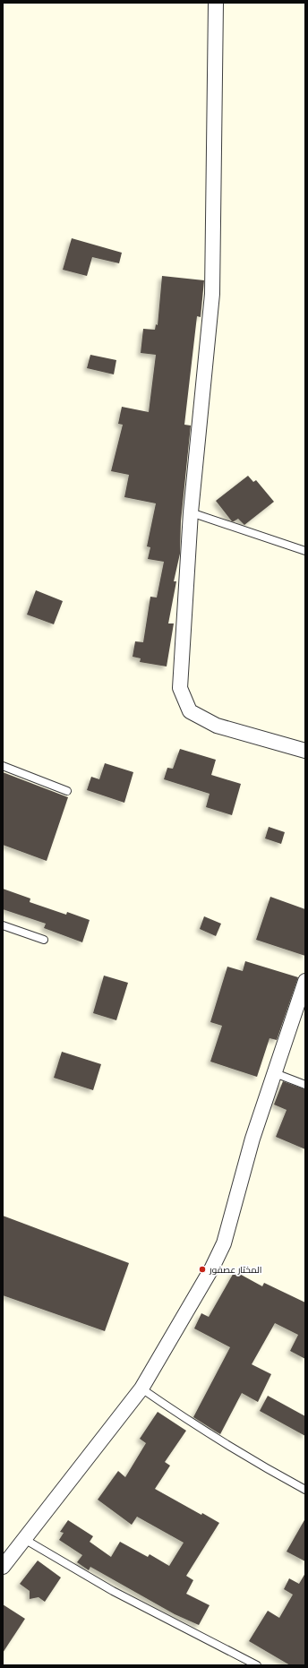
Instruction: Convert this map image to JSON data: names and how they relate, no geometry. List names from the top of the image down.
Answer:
{
  "places": ["المختار عصفور"]
}
